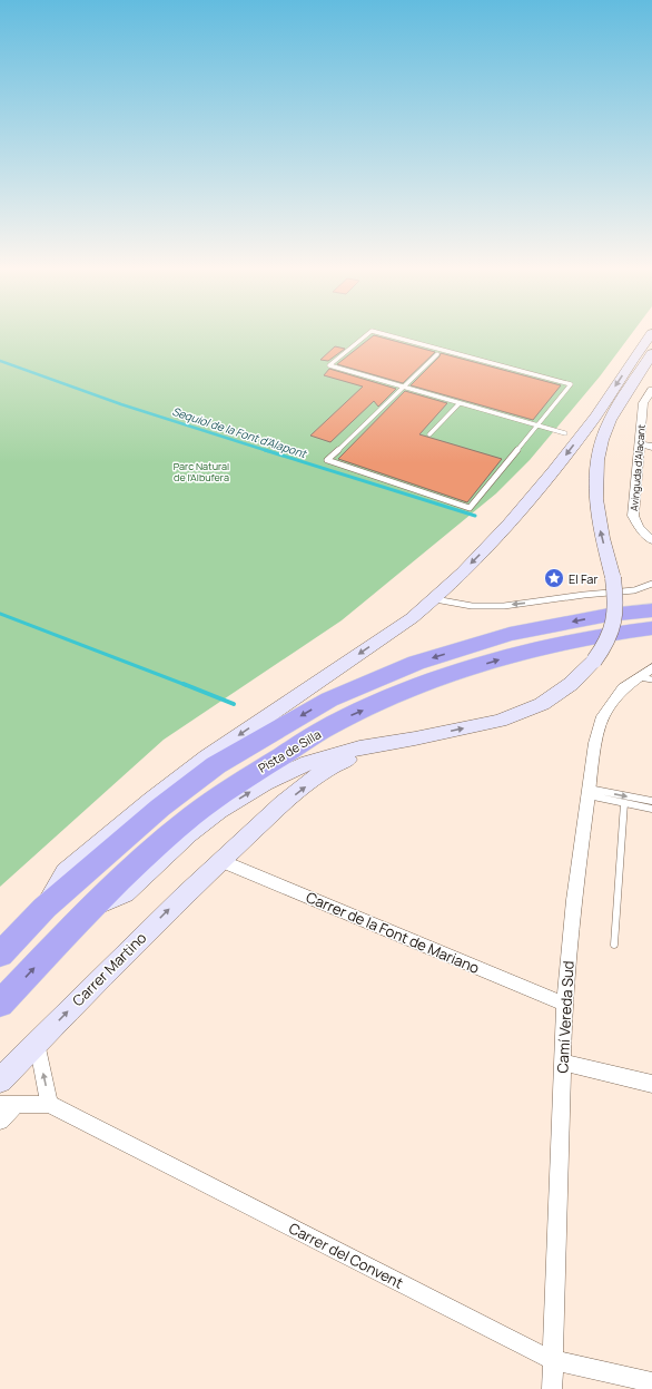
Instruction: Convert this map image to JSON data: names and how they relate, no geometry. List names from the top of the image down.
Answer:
{
  "streets": {
    "highway": ["Pista de Silla"],
    "main road": ["Carrer Martino"],
    "street": [
      "Avinguda d'Alacant",
      "Carrer de la Font de Mariano",
      "Camí Vereda Sud",
      "Carrer del Convent"
    ]
  },
  "crossings": [
    ["Carrer de la Font de Mariano", "Carrer Martino"],
    ["Carrer de la Font de Mariano", "Camí Vereda Sud"],
    ["Camí Vereda Sud", "Carrer del Convent"]
  ],
  "water": ["Sequiol de la Font d’Alapont"],
  "parks": ["Parc Natural de l'Albufera"],
  "places": {
    "place": ["El Far"]
  }
}
